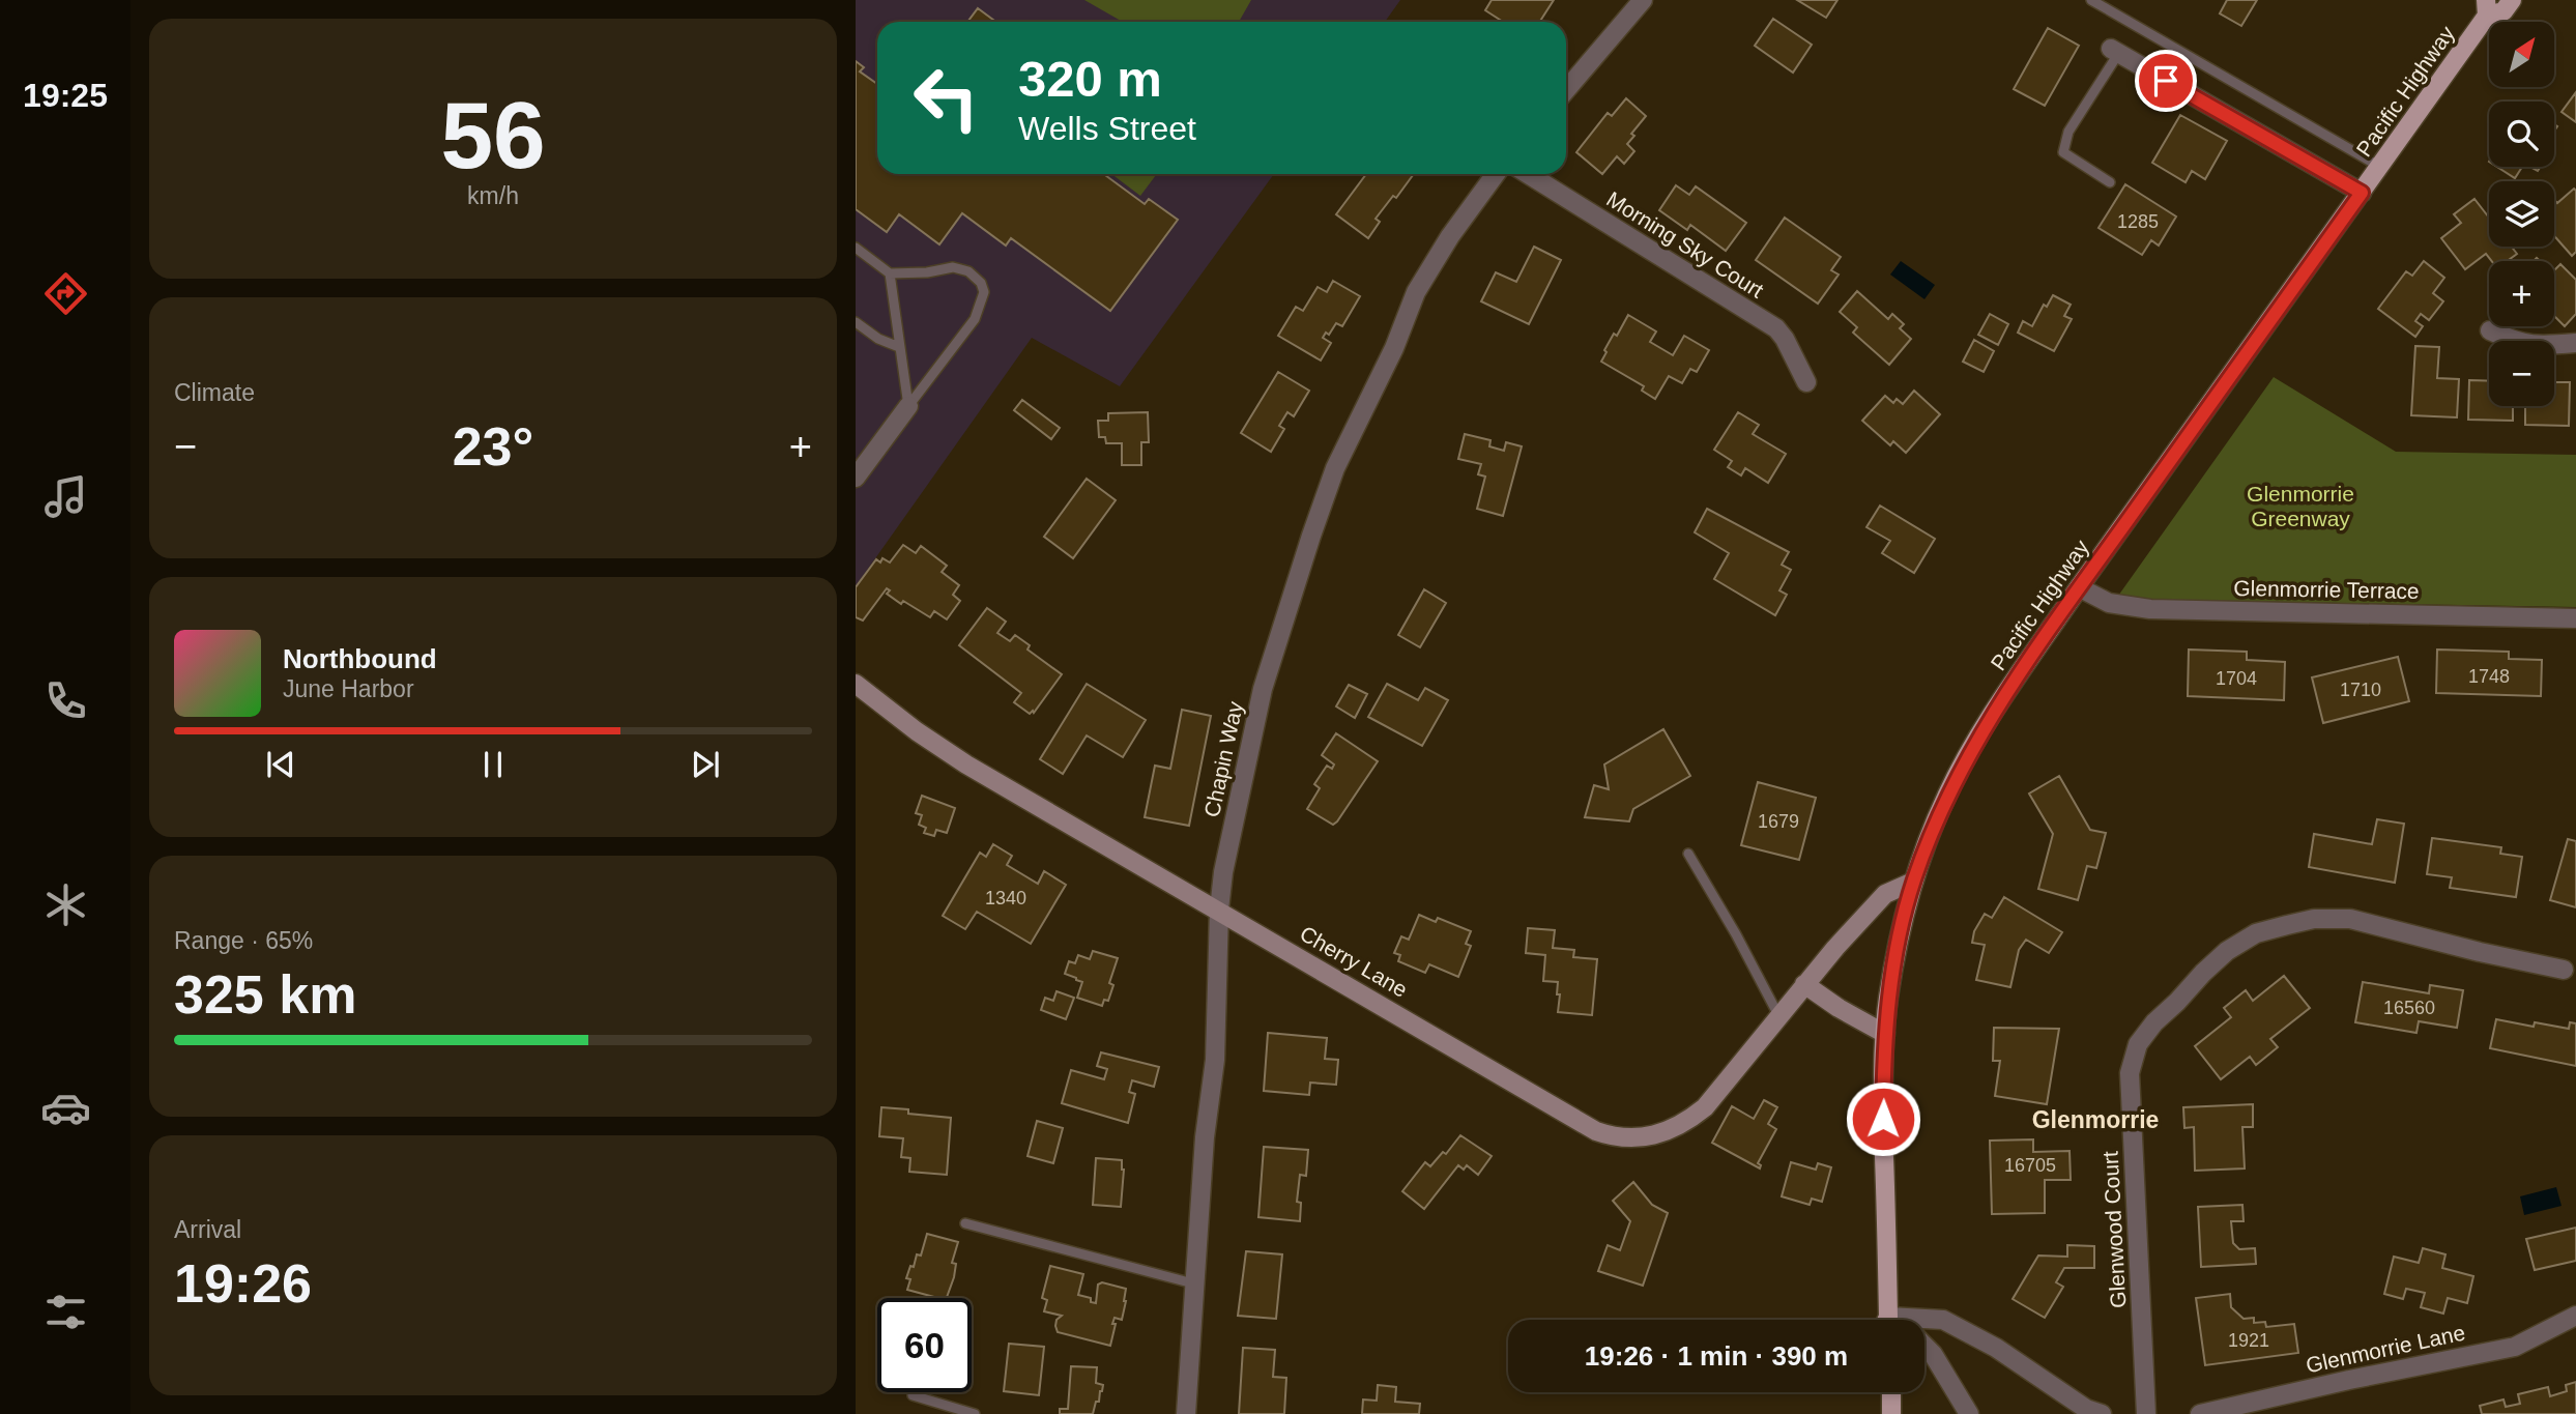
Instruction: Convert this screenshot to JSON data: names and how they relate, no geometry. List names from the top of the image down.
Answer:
{
  "streets": {
    "main road": ["Pacific Highway"],
    "street": [
      "Morning Sky Court",
      "Glenmorrie Terrace",
      "Chapin Way",
      "Cherry Lane",
      "Glenwood Court",
      "Glenmorrie Lane"
    ]
  },
  "crossings": [
    ["Pacific Highway", "Glenmorrie Terrace"],
    ["Pacific Highway", "Cherry Lane"],
    ["Chapin Way", "Cherry Lane"]
  ],
  "districts": ["Glenmorrie"],
  "parks": ["Glenmorrie Greenway"],
  "house_numbers": [
    "1285",
    "1748",
    "1704",
    "1710",
    "1679",
    "1340",
    "16560",
    "16705",
    "1921"
  ],
  "north": "top right",
  "page": {
    "tabs": "19:25",
    "tile": [
      ["56", "km/h"],
      "Climate",
      ["Range · 65%", "325 km"],
      ["Arrival", "19:26"]
    ],
    "map_buttons": ["+", "−"],
    "turn": ["320 m", "Wells Street"],
    "heat": ["−", "23°", "+"],
    "song": ["Northbound", "June Harbor"],
    "limit": "60",
    "trip": "19:26 · 1 min · 390 m"
  }
}
